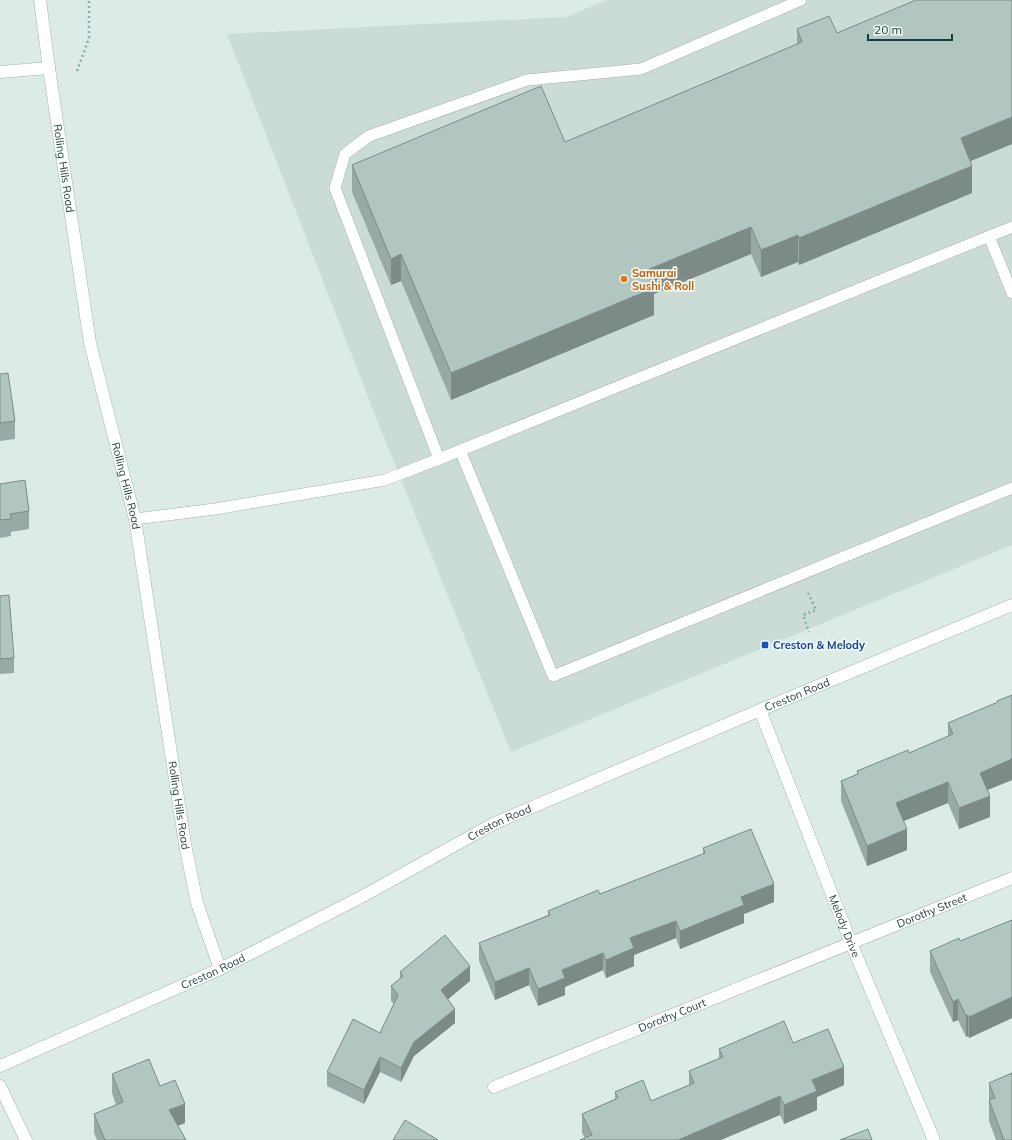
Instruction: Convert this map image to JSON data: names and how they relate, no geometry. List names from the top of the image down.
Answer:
{
  "streets": {
    "street": [
      "Rolling Hills Road",
      "Creston Road",
      "Dorothy Street",
      "Melody Drive",
      "Dorothy Court"
    ]
  },
  "crossings": [
    ["Rolling Hills Road", "Creston Road"],
    ["Creston Road", "Melody Drive"],
    ["Dorothy Street", "Melody Drive"],
    ["Dorothy Street", "Dorothy Court"],
    ["Melody Drive", "Dorothy Court"]
  ],
  "places": {
    "other": ["Samurai Sushi & Roll"],
    "transit": ["Creston & Melody"]
  },
  "scale_bar": "20 m"
}
